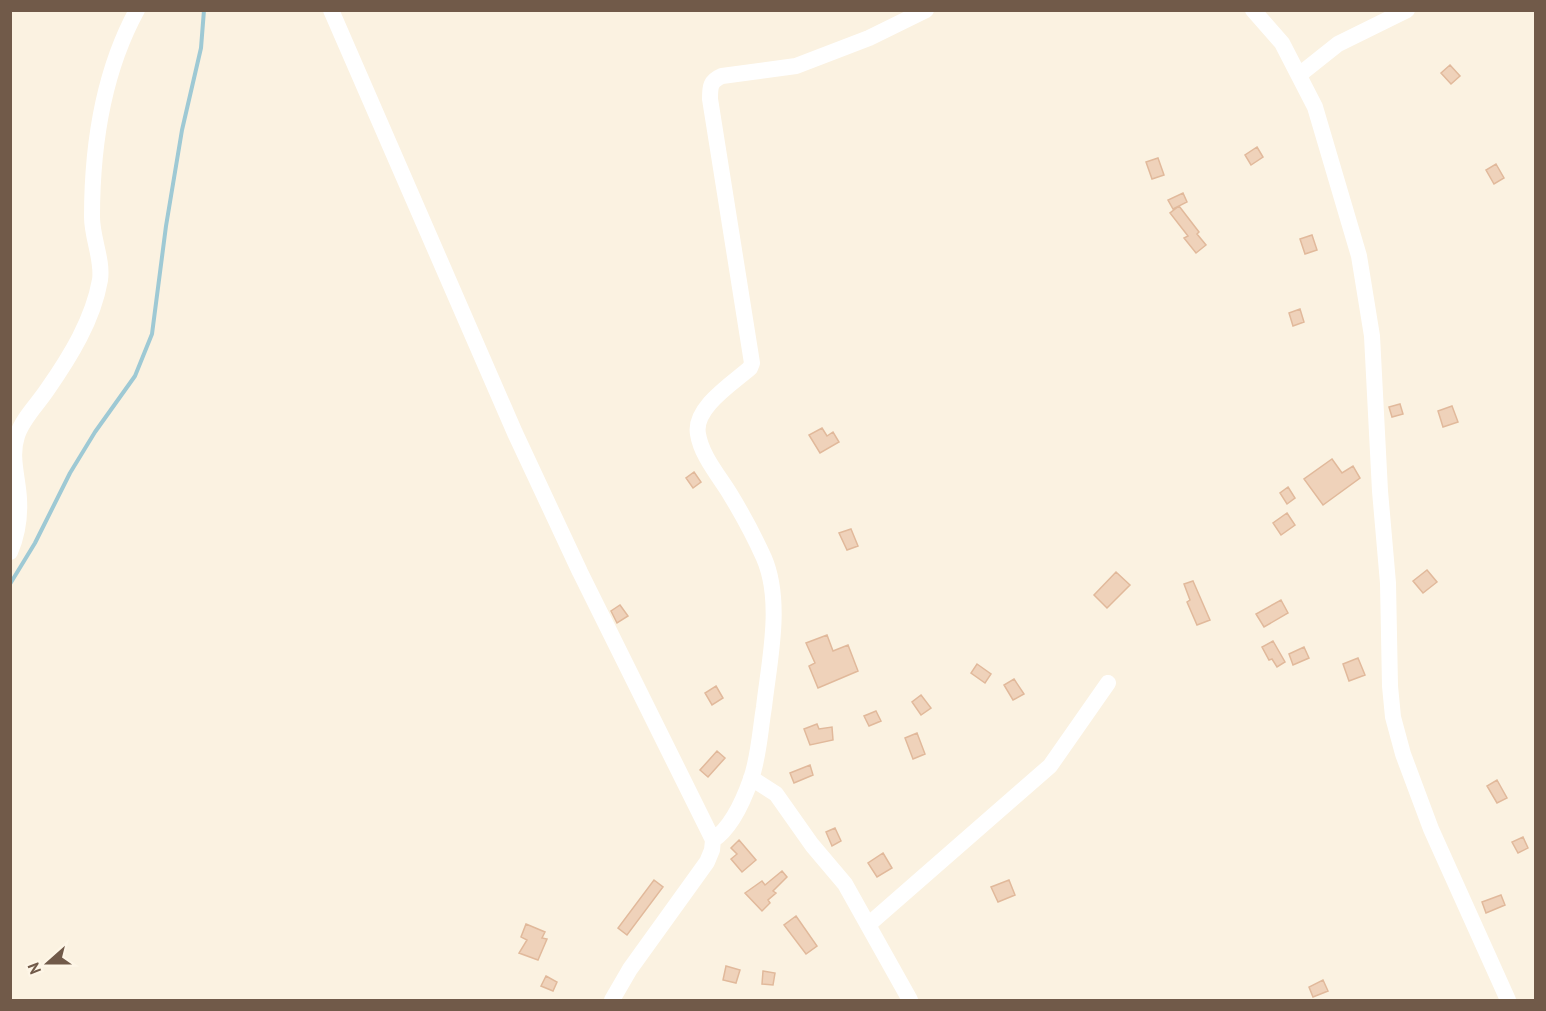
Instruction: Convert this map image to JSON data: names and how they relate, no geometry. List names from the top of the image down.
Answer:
{
  "north": "left"
}
